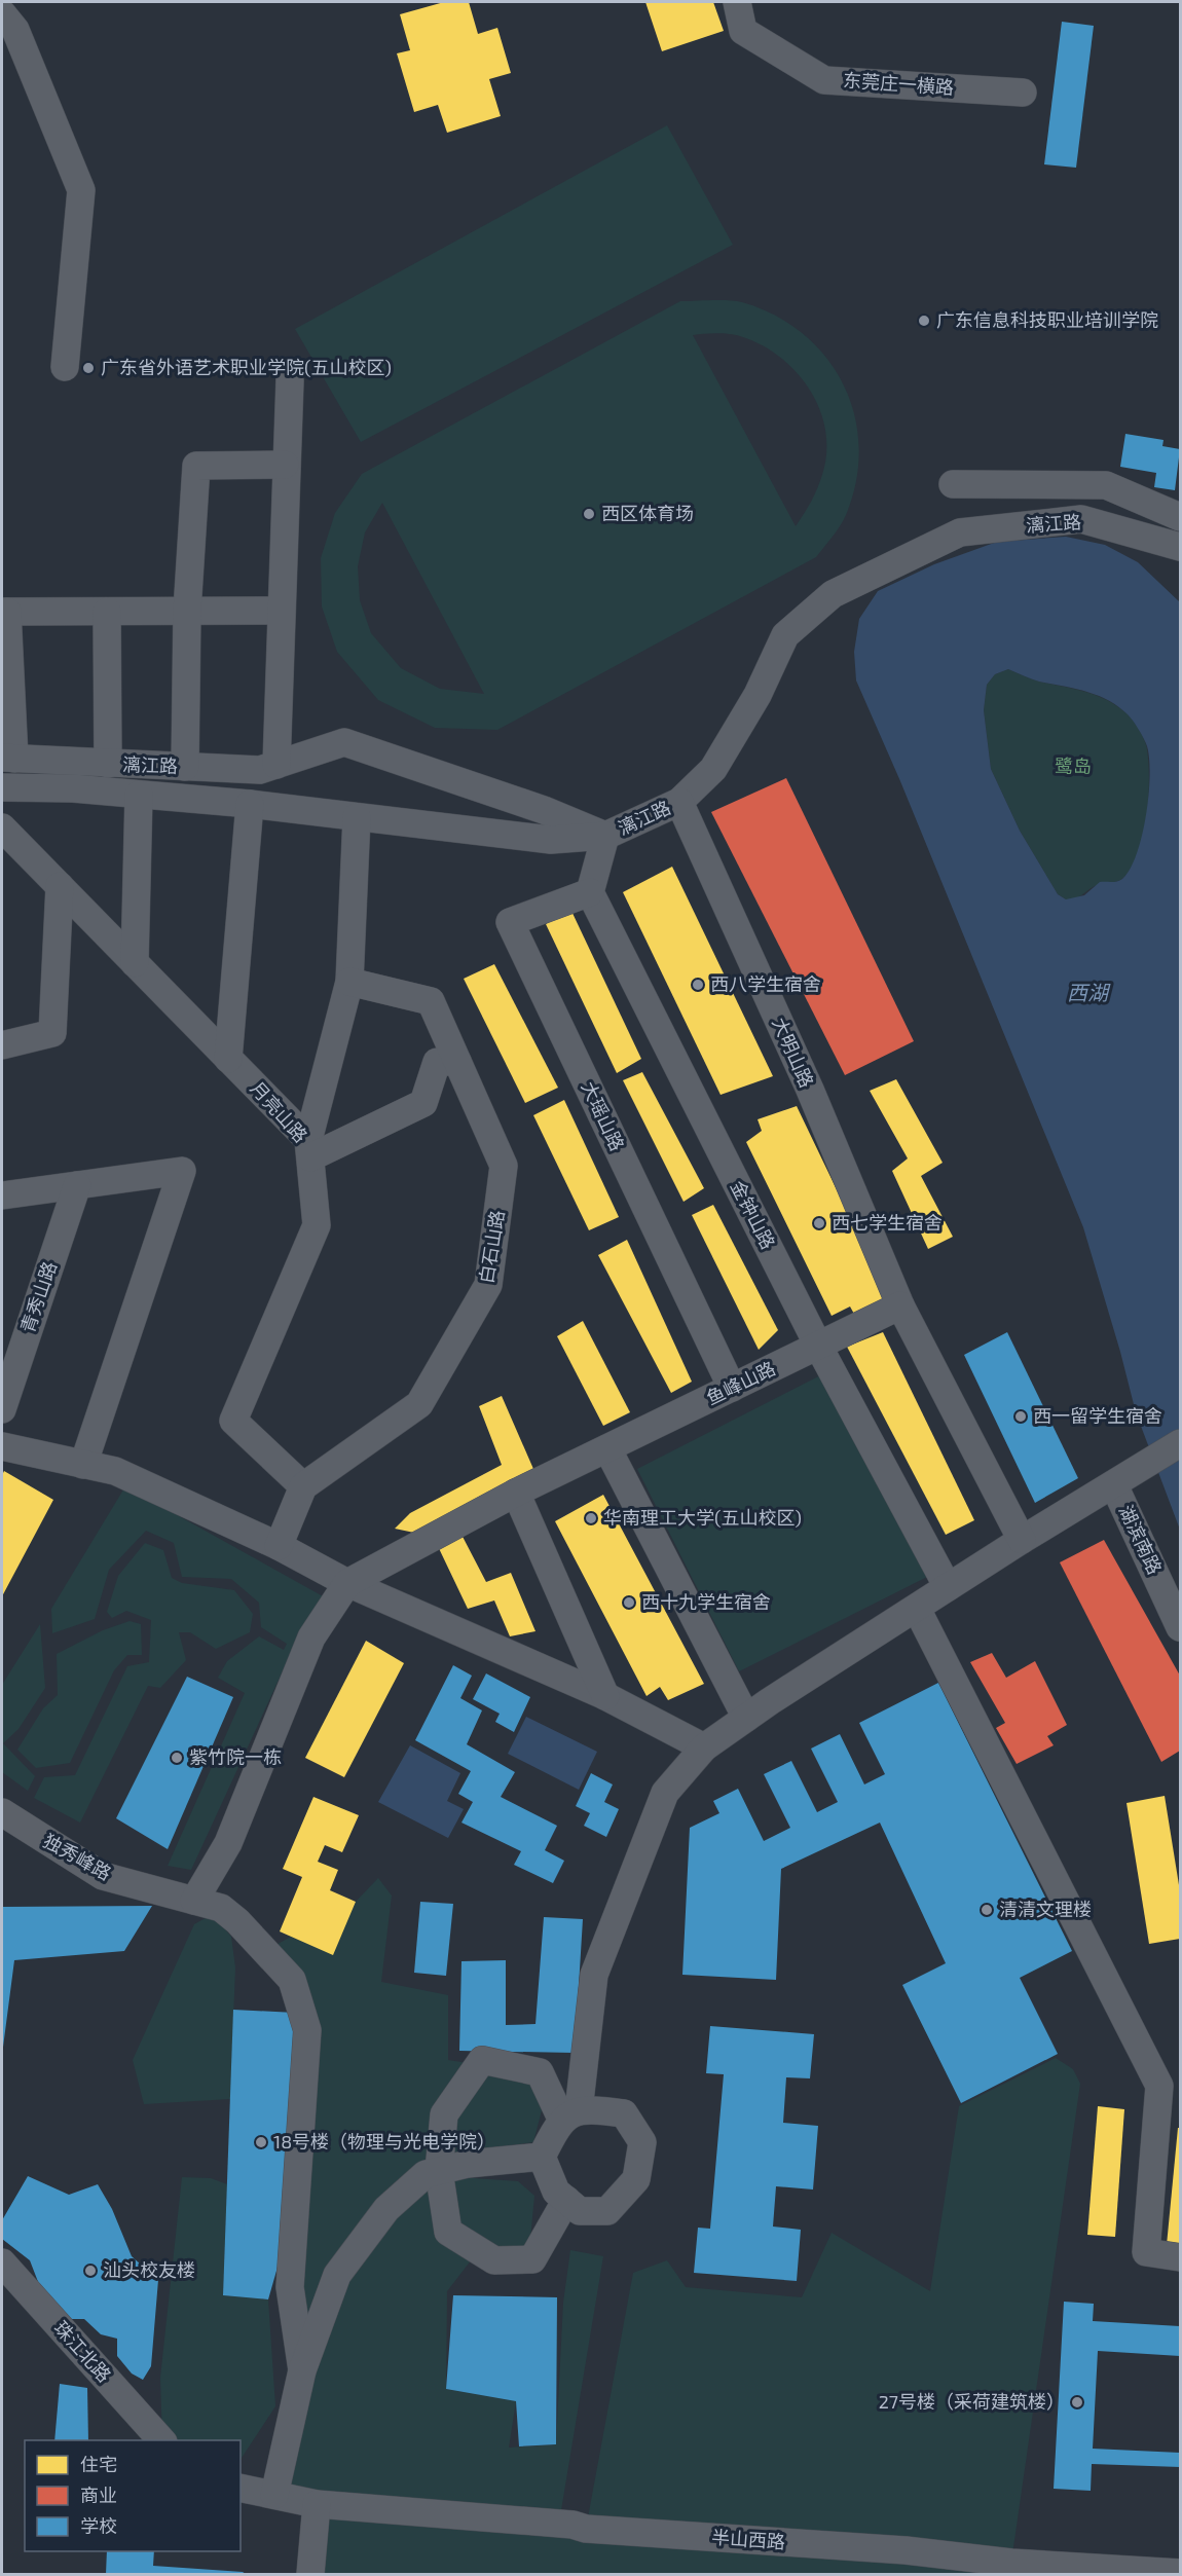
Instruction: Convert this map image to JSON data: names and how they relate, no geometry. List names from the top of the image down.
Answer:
{
  "streets": {
    "street": [
      "东莞庄一横路",
      "漓江路",
      "大明山路",
      "月亮山路",
      "大瑶山路",
      "金钟山路",
      "白石山路",
      "青秀山路",
      "鱼峰山路",
      "湖滨南路",
      "独秀峰路",
      "珠江北路",
      "半山西路"
    ]
  },
  "crossings": [
    ["漓江路", "大明山路"],
    ["大明山路", "鱼峰山路"],
    ["月亮山路", "白石山路"],
    ["大瑶山路", "金钟山路"],
    ["大瑶山路", "鱼峰山路"],
    ["金钟山路", "鱼峰山路"]
  ],
  "water": ["西湖"],
  "parks": ["鹭岛"],
  "places": [
    "广东信息科技职业培训学院",
    "广东省外语艺术职业学院(五山校区)",
    "西区体育场",
    "西八学生宿舍",
    "西七学生宿舍",
    "西一留学生宿舍",
    "华南理工大学(五山校区)",
    "西十九学生宿舍",
    "紫竹院一栋",
    "清清文理楼",
    "18号楼（物理与光电学院）",
    "汕头校友楼",
    "27号楼（采荷建筑楼）"
  ],
  "legend": ["住宅", "商业", "学校"]
}
